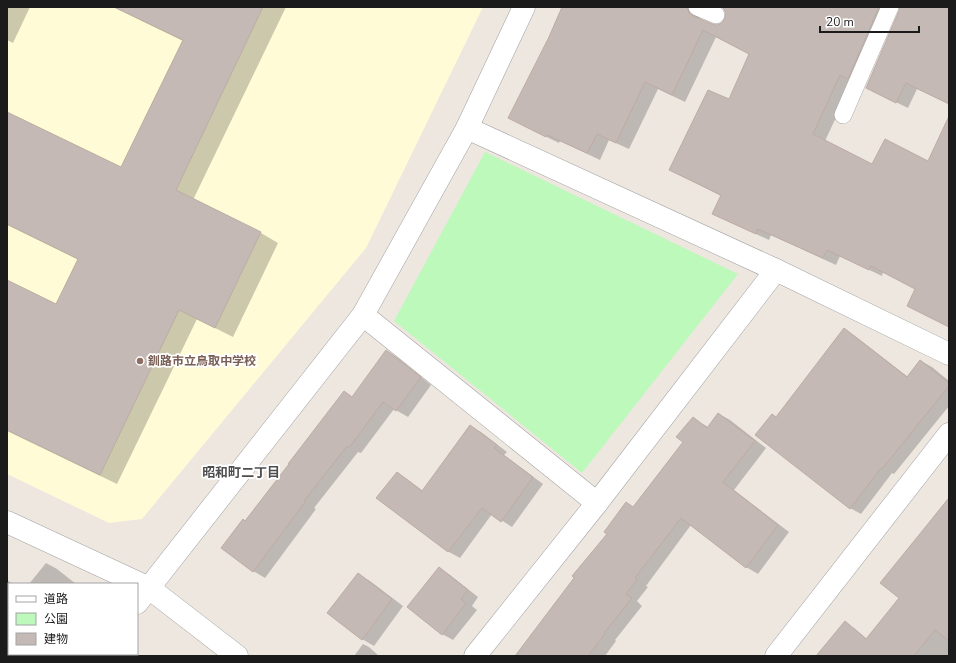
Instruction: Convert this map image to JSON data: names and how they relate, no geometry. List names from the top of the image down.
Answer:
{
  "districts": ["昭和町二丁目"],
  "places": ["釧路市立鳥取中学校"],
  "legend": ["道路", "公園", "建物"],
  "scale_bar": "20 m"
}
